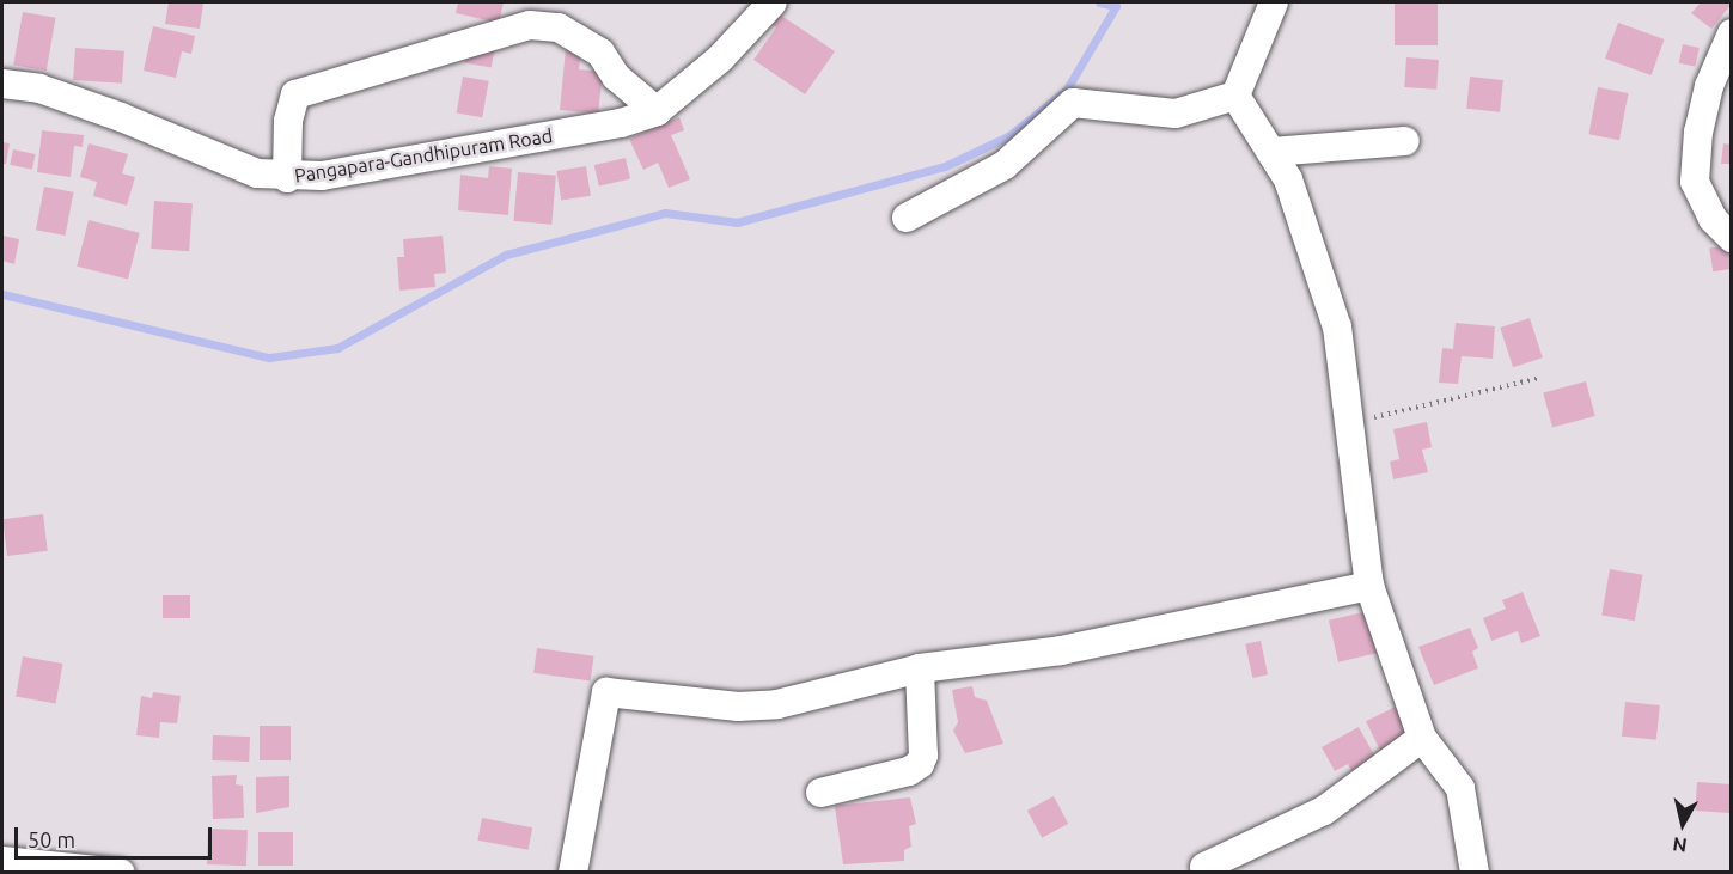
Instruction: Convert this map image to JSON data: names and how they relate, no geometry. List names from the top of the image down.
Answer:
{
  "streets": {
    "street": ["Pangapara-Gandhipuram Road"]
  },
  "scale_bar": "50 m",
  "north": "bottom"
}
